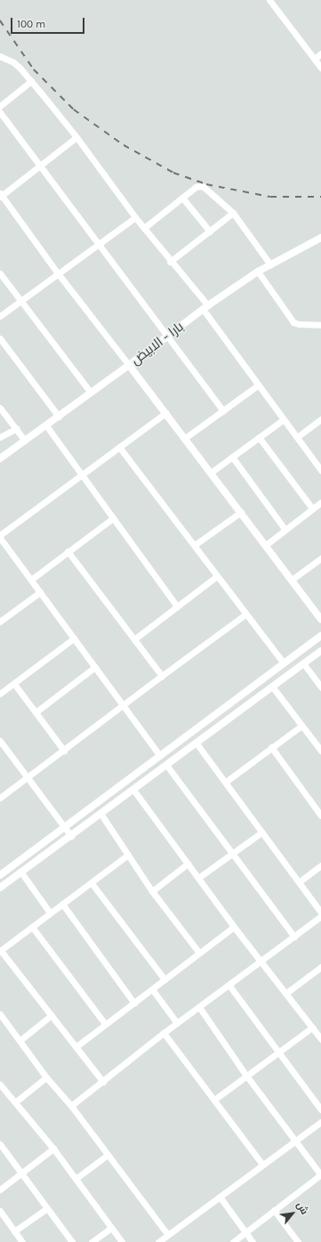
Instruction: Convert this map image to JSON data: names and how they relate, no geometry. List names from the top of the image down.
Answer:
{
  "streets": {
    "main road": ["بارا - الابيض"]
  },
  "scale_bar": "100 m",
  "north": "top right"
}
